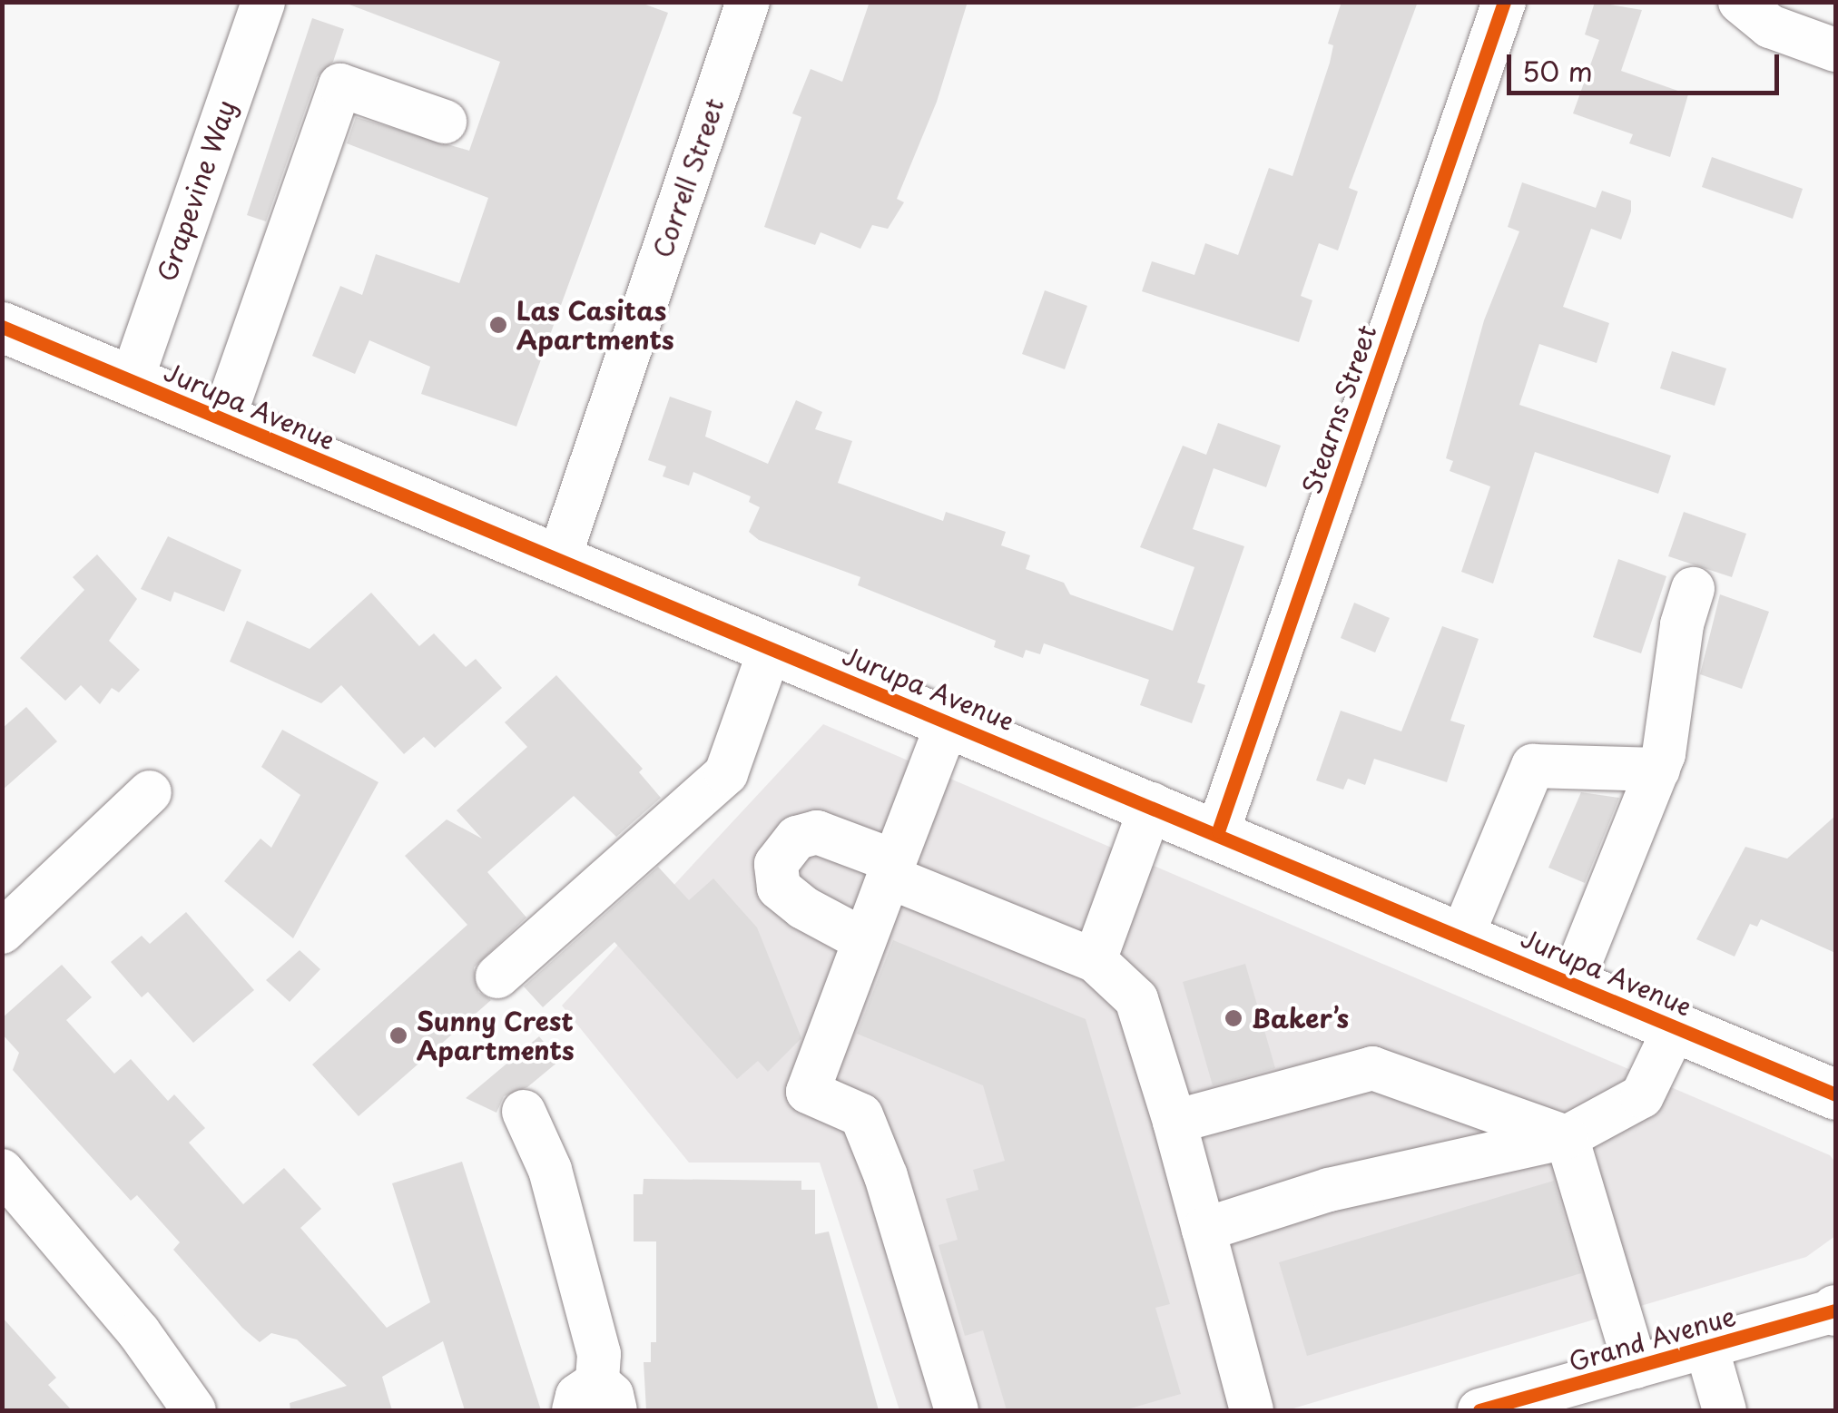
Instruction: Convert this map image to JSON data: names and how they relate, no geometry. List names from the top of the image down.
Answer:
{
  "streets": {
    "main road": ["Jurupa Avenue"],
    "street": [
      "Correll Street",
      "Grapevine Way",
      "Stearns Street",
      "Grand Avenue"
    ]
  },
  "crossings": [
    ["Correll Street", "Jurupa Avenue"],
    ["Grapevine Way", "Jurupa Avenue"],
    ["Jurupa Avenue", "Stearns Street"]
  ],
  "places": ["Las Casitas Apartments", "Baker’s", "Sunny Crest Apartments"],
  "scale_bar": "50 m"
}
